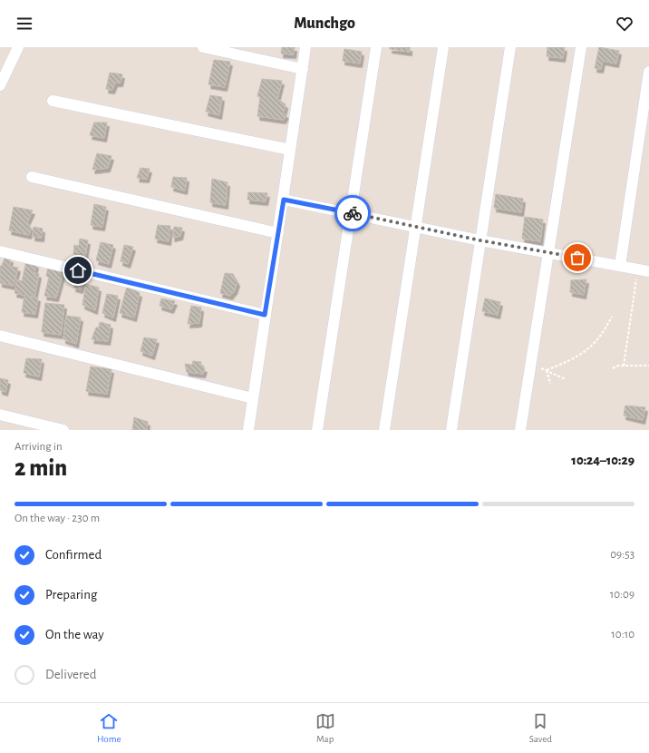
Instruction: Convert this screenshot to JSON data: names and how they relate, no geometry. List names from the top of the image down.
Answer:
{
  "page": {
    "header": "Munchgo",
    "heading": ["2 min", "Arriving in", "10:24–10:29"],
    "bar": "On the way · 230 m",
    "list": [
      ["Confirmed", "09:53"],
      ["Preparing", "10:09"],
      ["On the way", "10:10"],
      "Delivered"
    ],
    "tabs": ["Home", "Map", "Saved"]
  }
}
